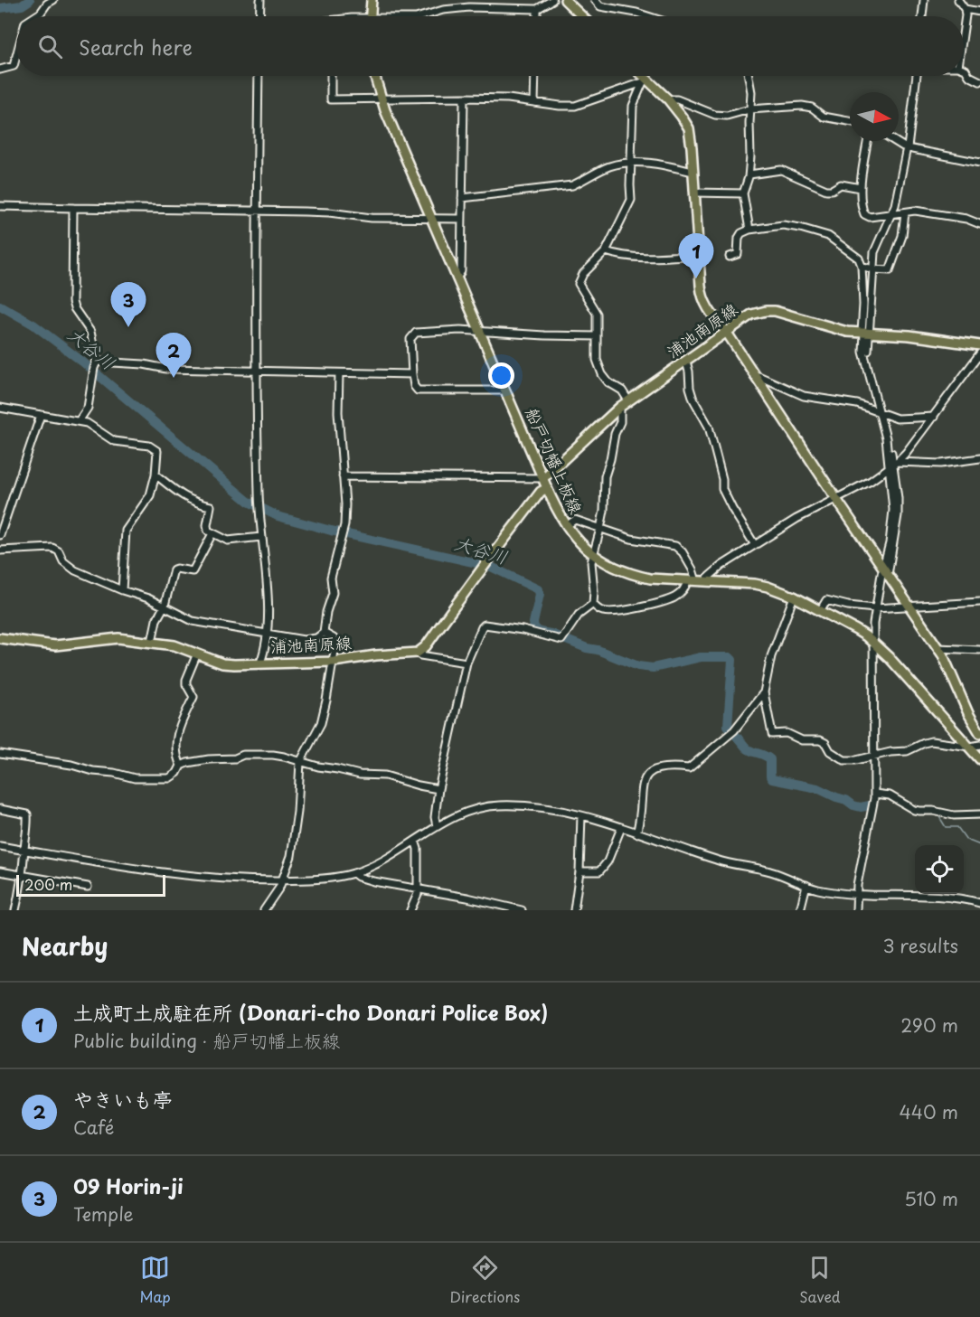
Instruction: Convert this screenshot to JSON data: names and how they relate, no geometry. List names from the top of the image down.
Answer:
{
  "streets": {
    "main road": ["浦池南原線", "船戸切幡上板線"]
  },
  "crossings": [
    ["浦池南原線", "船戸切幡上板線"]
  ],
  "water": ["大谷川"],
  "scale_bar": "200 m",
  "north": "right",
  "page": {
    "search": "Search here",
    "pins": ["1", "3", "2"],
    "scale": "200 m",
    "heading": ["Nearby", "3 results"],
    "list": [
      {
        "mark": "1",
        "name": "土成町土成駐在所 (Donari-cho Donari Police Box)",
        "note": "Public building · 船戸切幡上板線",
        "value": "290 m"
      },
      {
        "mark": "2",
        "name": "やきいも亭",
        "note": "Café",
        "value": "440 m"
      },
      {
        "mark": "3",
        "name": "09 Horin-ji",
        "note": "Temple",
        "value": "510 m"
      }
    ],
    "nav": ["Map", "Directions", "Saved"]
  }
}
